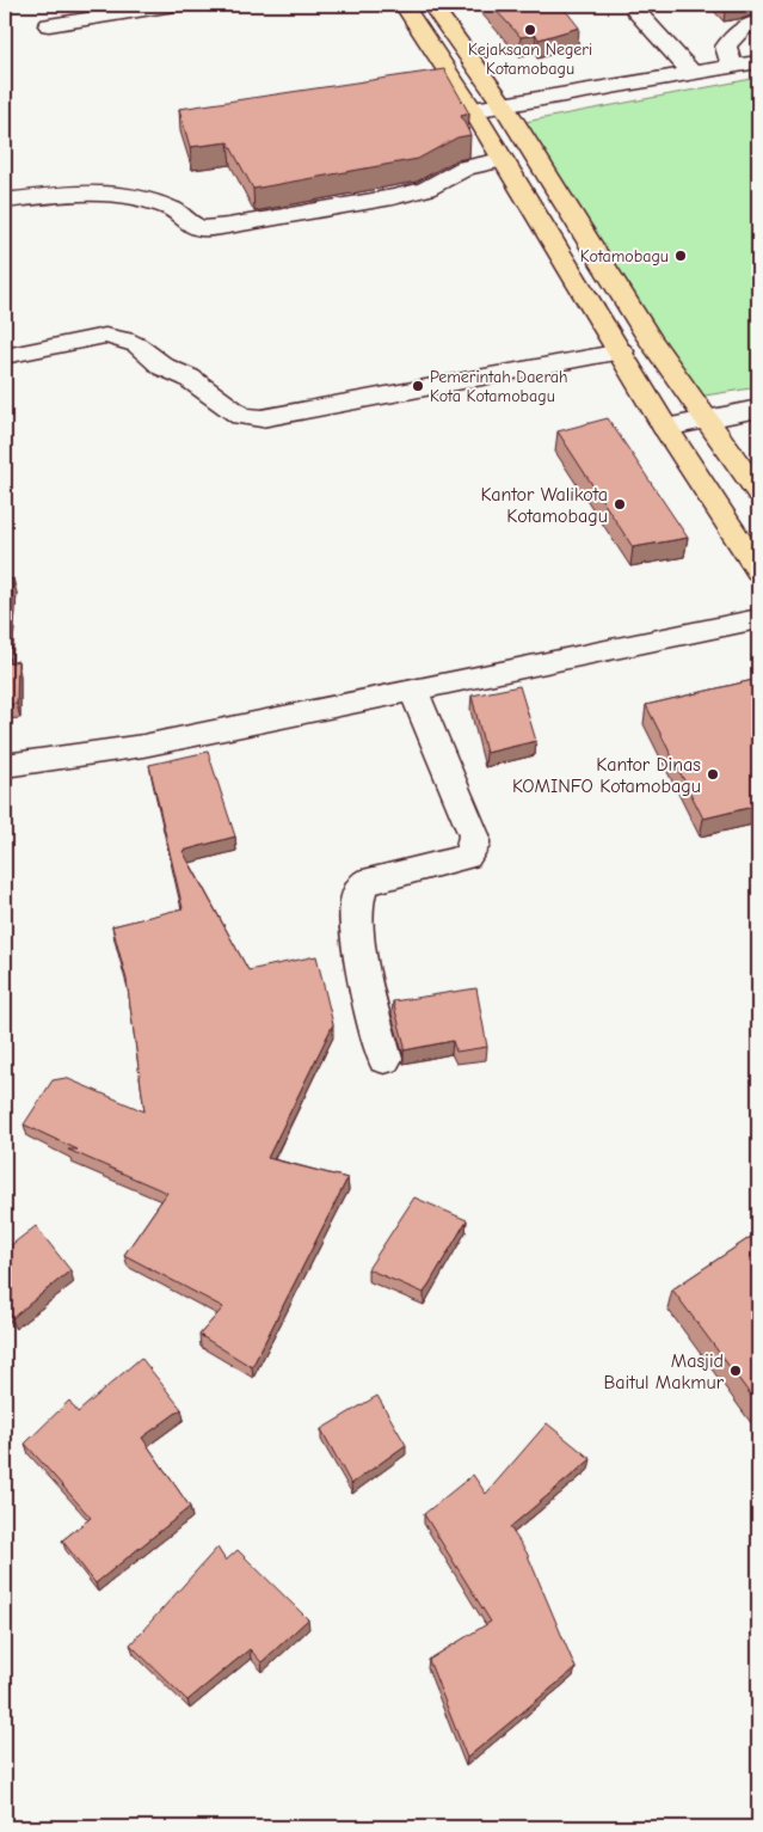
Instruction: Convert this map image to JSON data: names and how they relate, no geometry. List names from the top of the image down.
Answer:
{
  "places": [
    "Kejaksaan Negeri Kotamobagu",
    "Kotamobagu",
    "Pemerintah Daerah Kota Kotamobagu",
    "Kantor Walikota Kotamobagu",
    "Kantor Dinas KOMINFO Kotamobagu",
    "Masjid Baitul Makmur"
  ]
}
